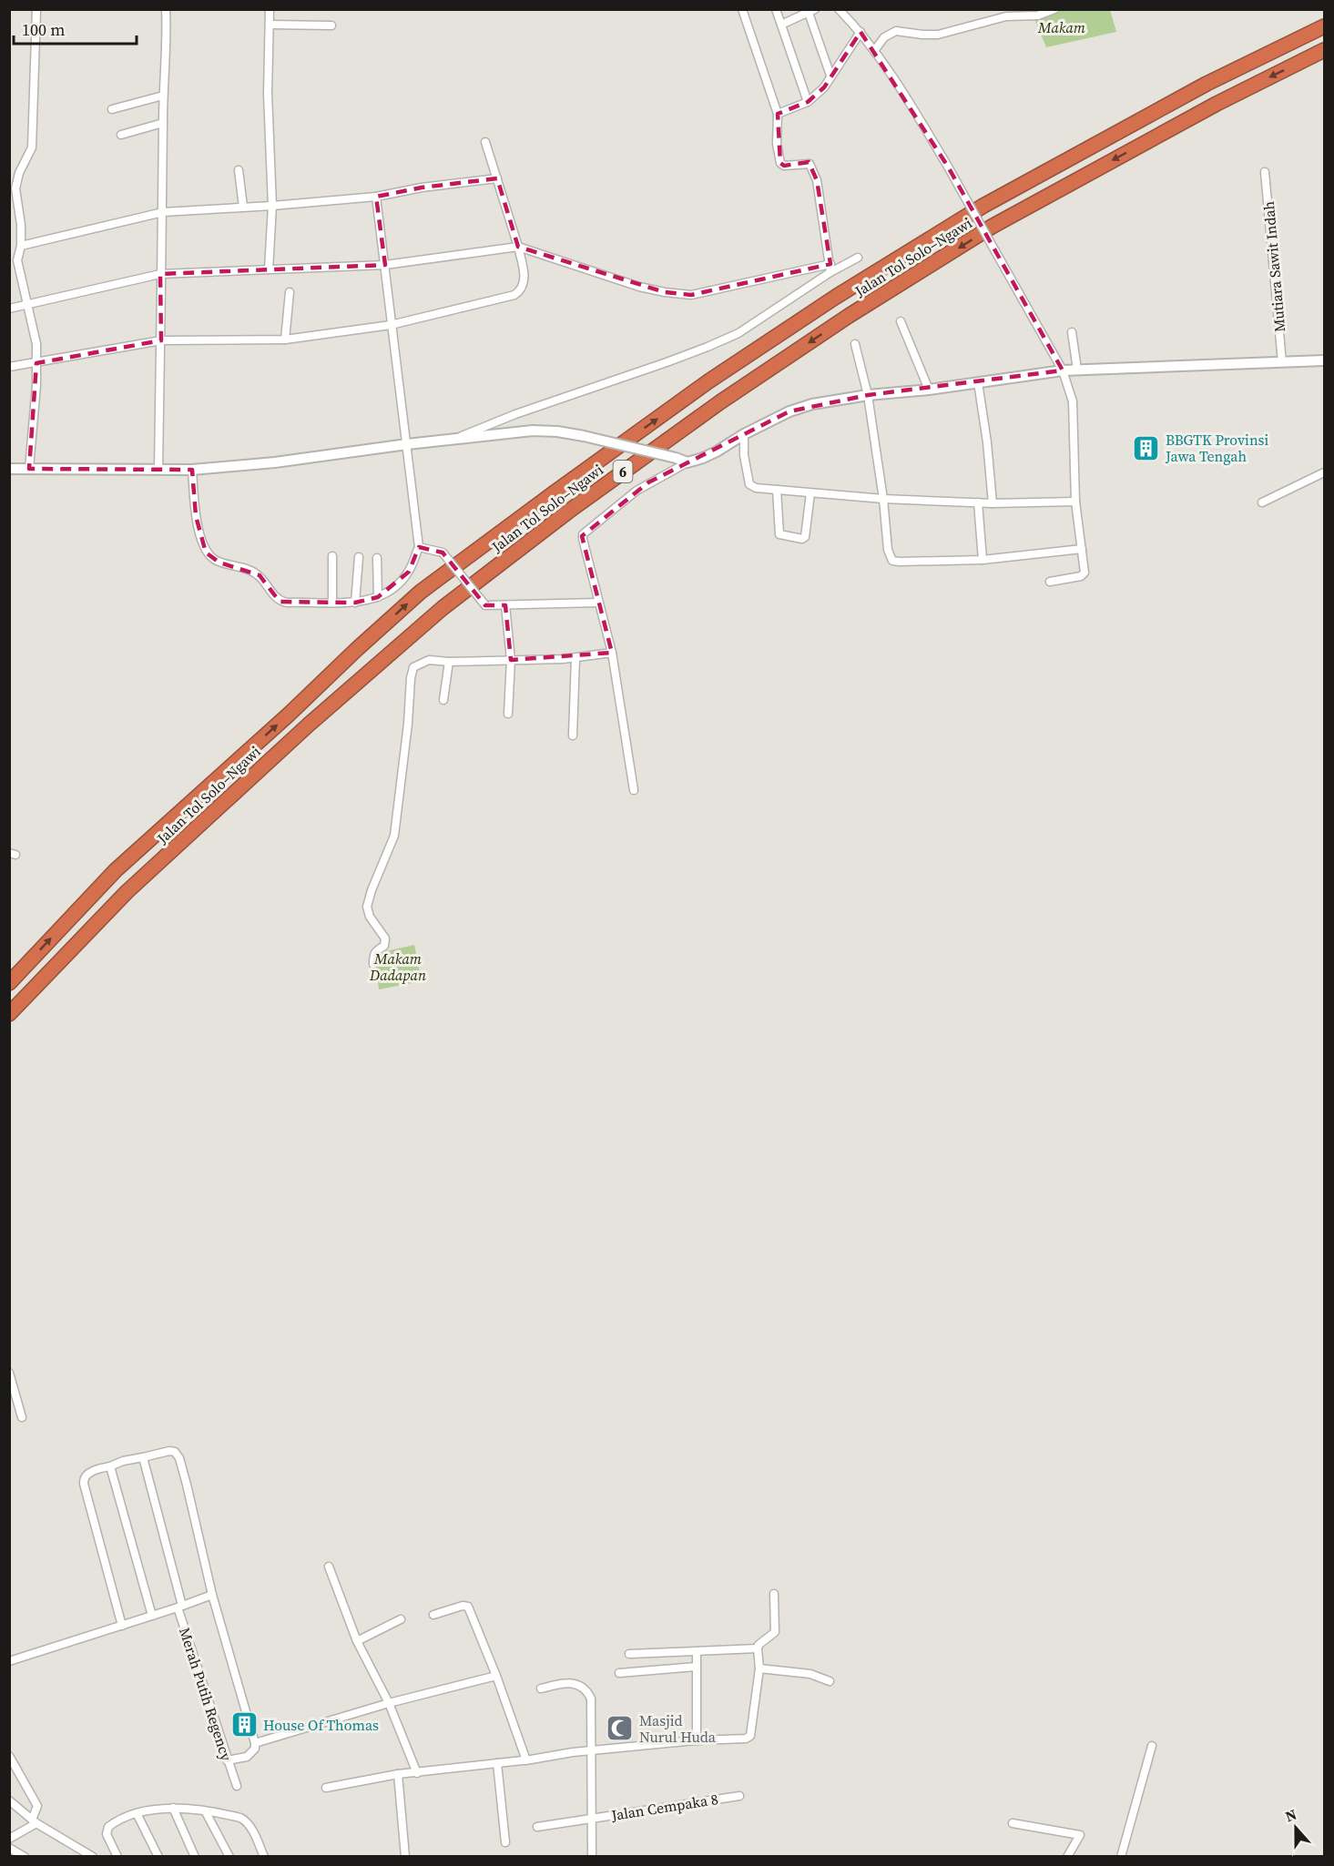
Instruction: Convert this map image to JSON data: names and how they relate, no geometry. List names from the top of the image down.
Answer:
{
  "streets": {
    "highway": ["Jalan Tol Solo–Ngawi", "6"],
    "street": ["Mutiara Sawit Indah", "Merah Putih Regency", "Jalan Cempaka 8"]
  },
  "parks": ["Makam", "Makam Dadapan"],
  "places": {
    "building": ["BBGTK Provinsi Jawa Tengah", "House Of Thomas"],
    "mosque": ["Masjid Nurul Huda"]
  },
  "scale_bar": "100 m",
  "north": "top"
}
